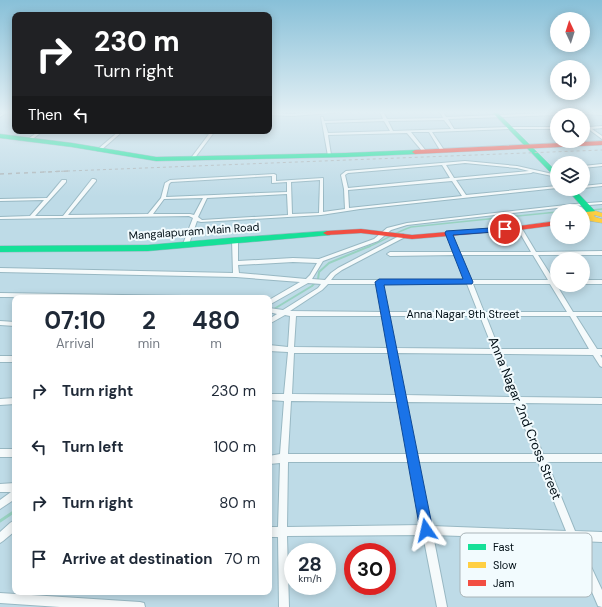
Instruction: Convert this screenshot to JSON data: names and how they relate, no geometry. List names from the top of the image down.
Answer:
{
  "streets": {
    "street": ["Mangalapuram Main Road", "Anna Nagar 9th Street", "Anna Nagar 2nd Cross Street"]
  },
  "crossings": [
    ["Mangalapuram Main Road", "Anna Nagar 2nd Cross Street"],
    ["Anna Nagar 9th Street", "Anna Nagar 2nd Cross Street"]
  ],
  "legend": ["Fast", "Slow", "Jam"],
  "north": "top",
  "page": {
    "map_buttons": ["+", "−"],
    "turn": ["230 m", "Turn right"],
    "then": "Then",
    "eta": [
      "07:10",
      "Arrival",
      "2",
      "min",
      "480",
      "m"
    ],
    "list": [
      {
        "name": "Turn right",
        "value": "230 m"
      },
      {
        "name": "Turn left",
        "value": "100 m"
      },
      {
        "name": "Turn right",
        "value": "80 m"
      },
      {
        "name": "Arrive at destination",
        "value": "70 m"
      }
    ],
    "speed": "28 km/h",
    "limit": "30"
  }
}
